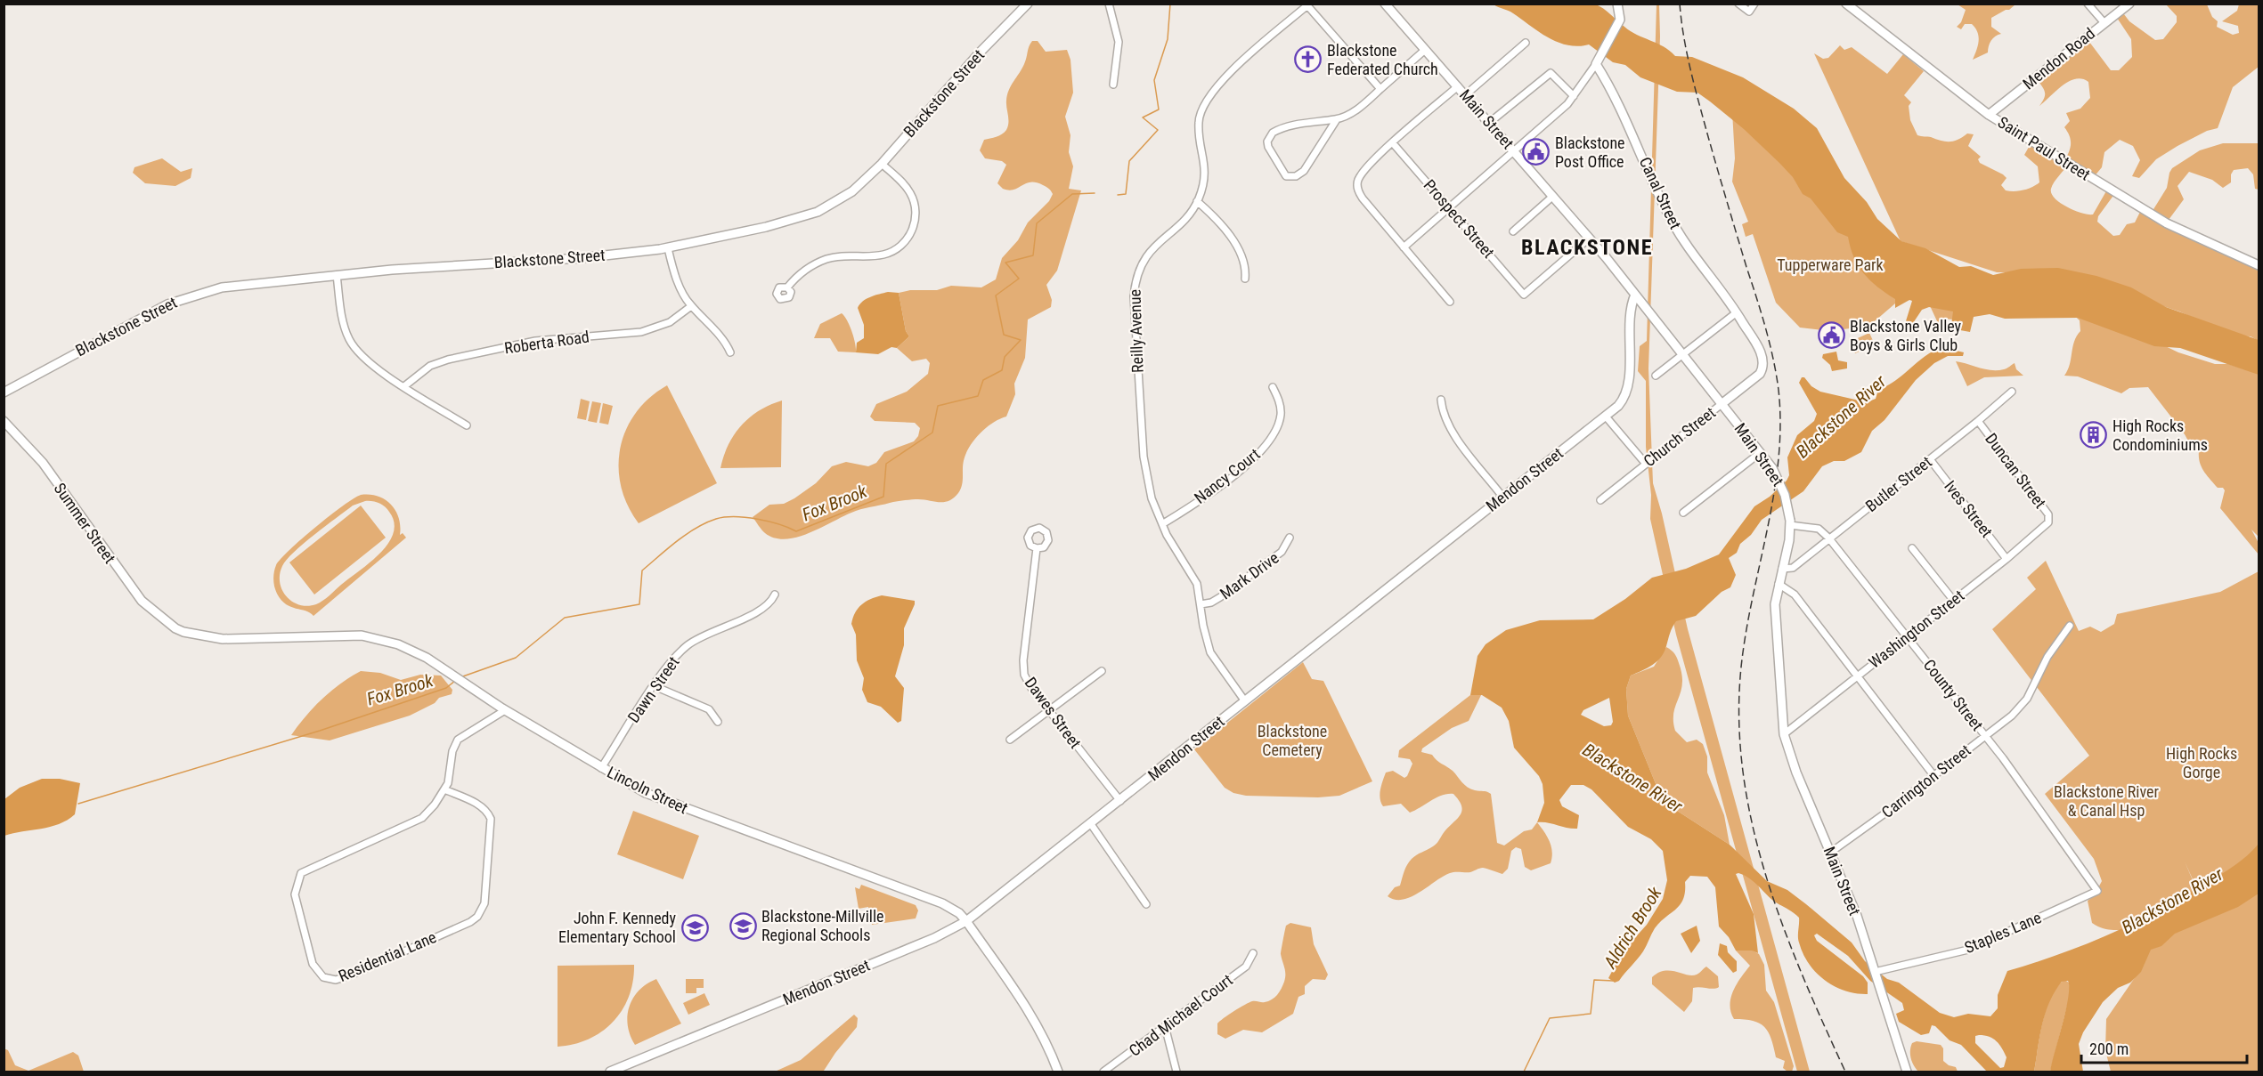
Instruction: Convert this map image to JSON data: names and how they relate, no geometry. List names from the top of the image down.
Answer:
{
  "streets": {
    "main road": [
      "Mendon Road",
      "Blackstone Street",
      "Main Street",
      "Saint Paul Street",
      "Canal Street",
      "Church Street",
      "Mendon Street",
      "Summer Street",
      "Lincoln Street"
    ],
    "street": [
      "Prospect Street",
      "Reilly Avenue",
      "Roberta Road",
      "Duncan Street",
      "Nancy Court",
      "Butler Street",
      "Ives Street",
      "Mark Drive",
      "Washington Street",
      "Dawn Street",
      "County Street",
      "Dawes Street",
      "Carrington Street",
      "Staples Lane",
      "Residential Lane",
      "Chad Michael Court"
    ]
  },
  "crossings": [
    ["Mendon Road", "Saint Paul Street"],
    ["Main Street", "Prospect Street"],
    ["Main Street", "Church Street"],
    ["Main Street", "Mendon Street"],
    ["Main Street", "Butler Street"],
    ["Main Street", "Washington Street"],
    ["Main Street", "County Street"],
    ["Main Street", "Carrington Street"],
    ["Main Street", "Staples Lane"],
    ["Canal Street", "Church Street"],
    ["Reilly Avenue", "Nancy Court"],
    ["Reilly Avenue", "Mendon Street"],
    ["Reilly Avenue", "Mark Drive"],
    ["Duncan Street", "Butler Street"],
    ["Duncan Street", "Washington Street"],
    ["Mendon Street", "Dawes Street"],
    ["Mendon Street", "Lincoln Street"],
    ["Butler Street", "Ives Street"],
    ["Butler Street", "County Street"],
    ["Ives Street", "Washington Street"],
    ["Summer Street", "Lincoln Street"],
    ["Washington Street", "County Street"],
    ["Dawn Street", "Lincoln Street"],
    ["County Street", "Carrington Street"],
    ["County Street", "Staples Lane"],
    ["Lincoln Street", "Residential Lane"]
  ],
  "districts": ["BLACKSTONE"],
  "water": ["Blackstone River", "Fox Brook", "Aldrich Brook"],
  "parks": [
    "Tupperware Park",
    "Blackstone Cemetery",
    "High Rocks Gorge",
    "Blackstone River & Canal Hsp"
  ],
  "places": {
    "church": ["Blackstone Federated Church"],
    "public building": ["Blackstone Post Office", "Blackstone Valley Boys & Girls Club"],
    "building": ["High Rocks Condominiums"],
    "school or university": ["Blackstone-Millville Regional Schools", "John F. Kennedy Elementary School"]
  },
  "scale_bar": "200 m"
}
